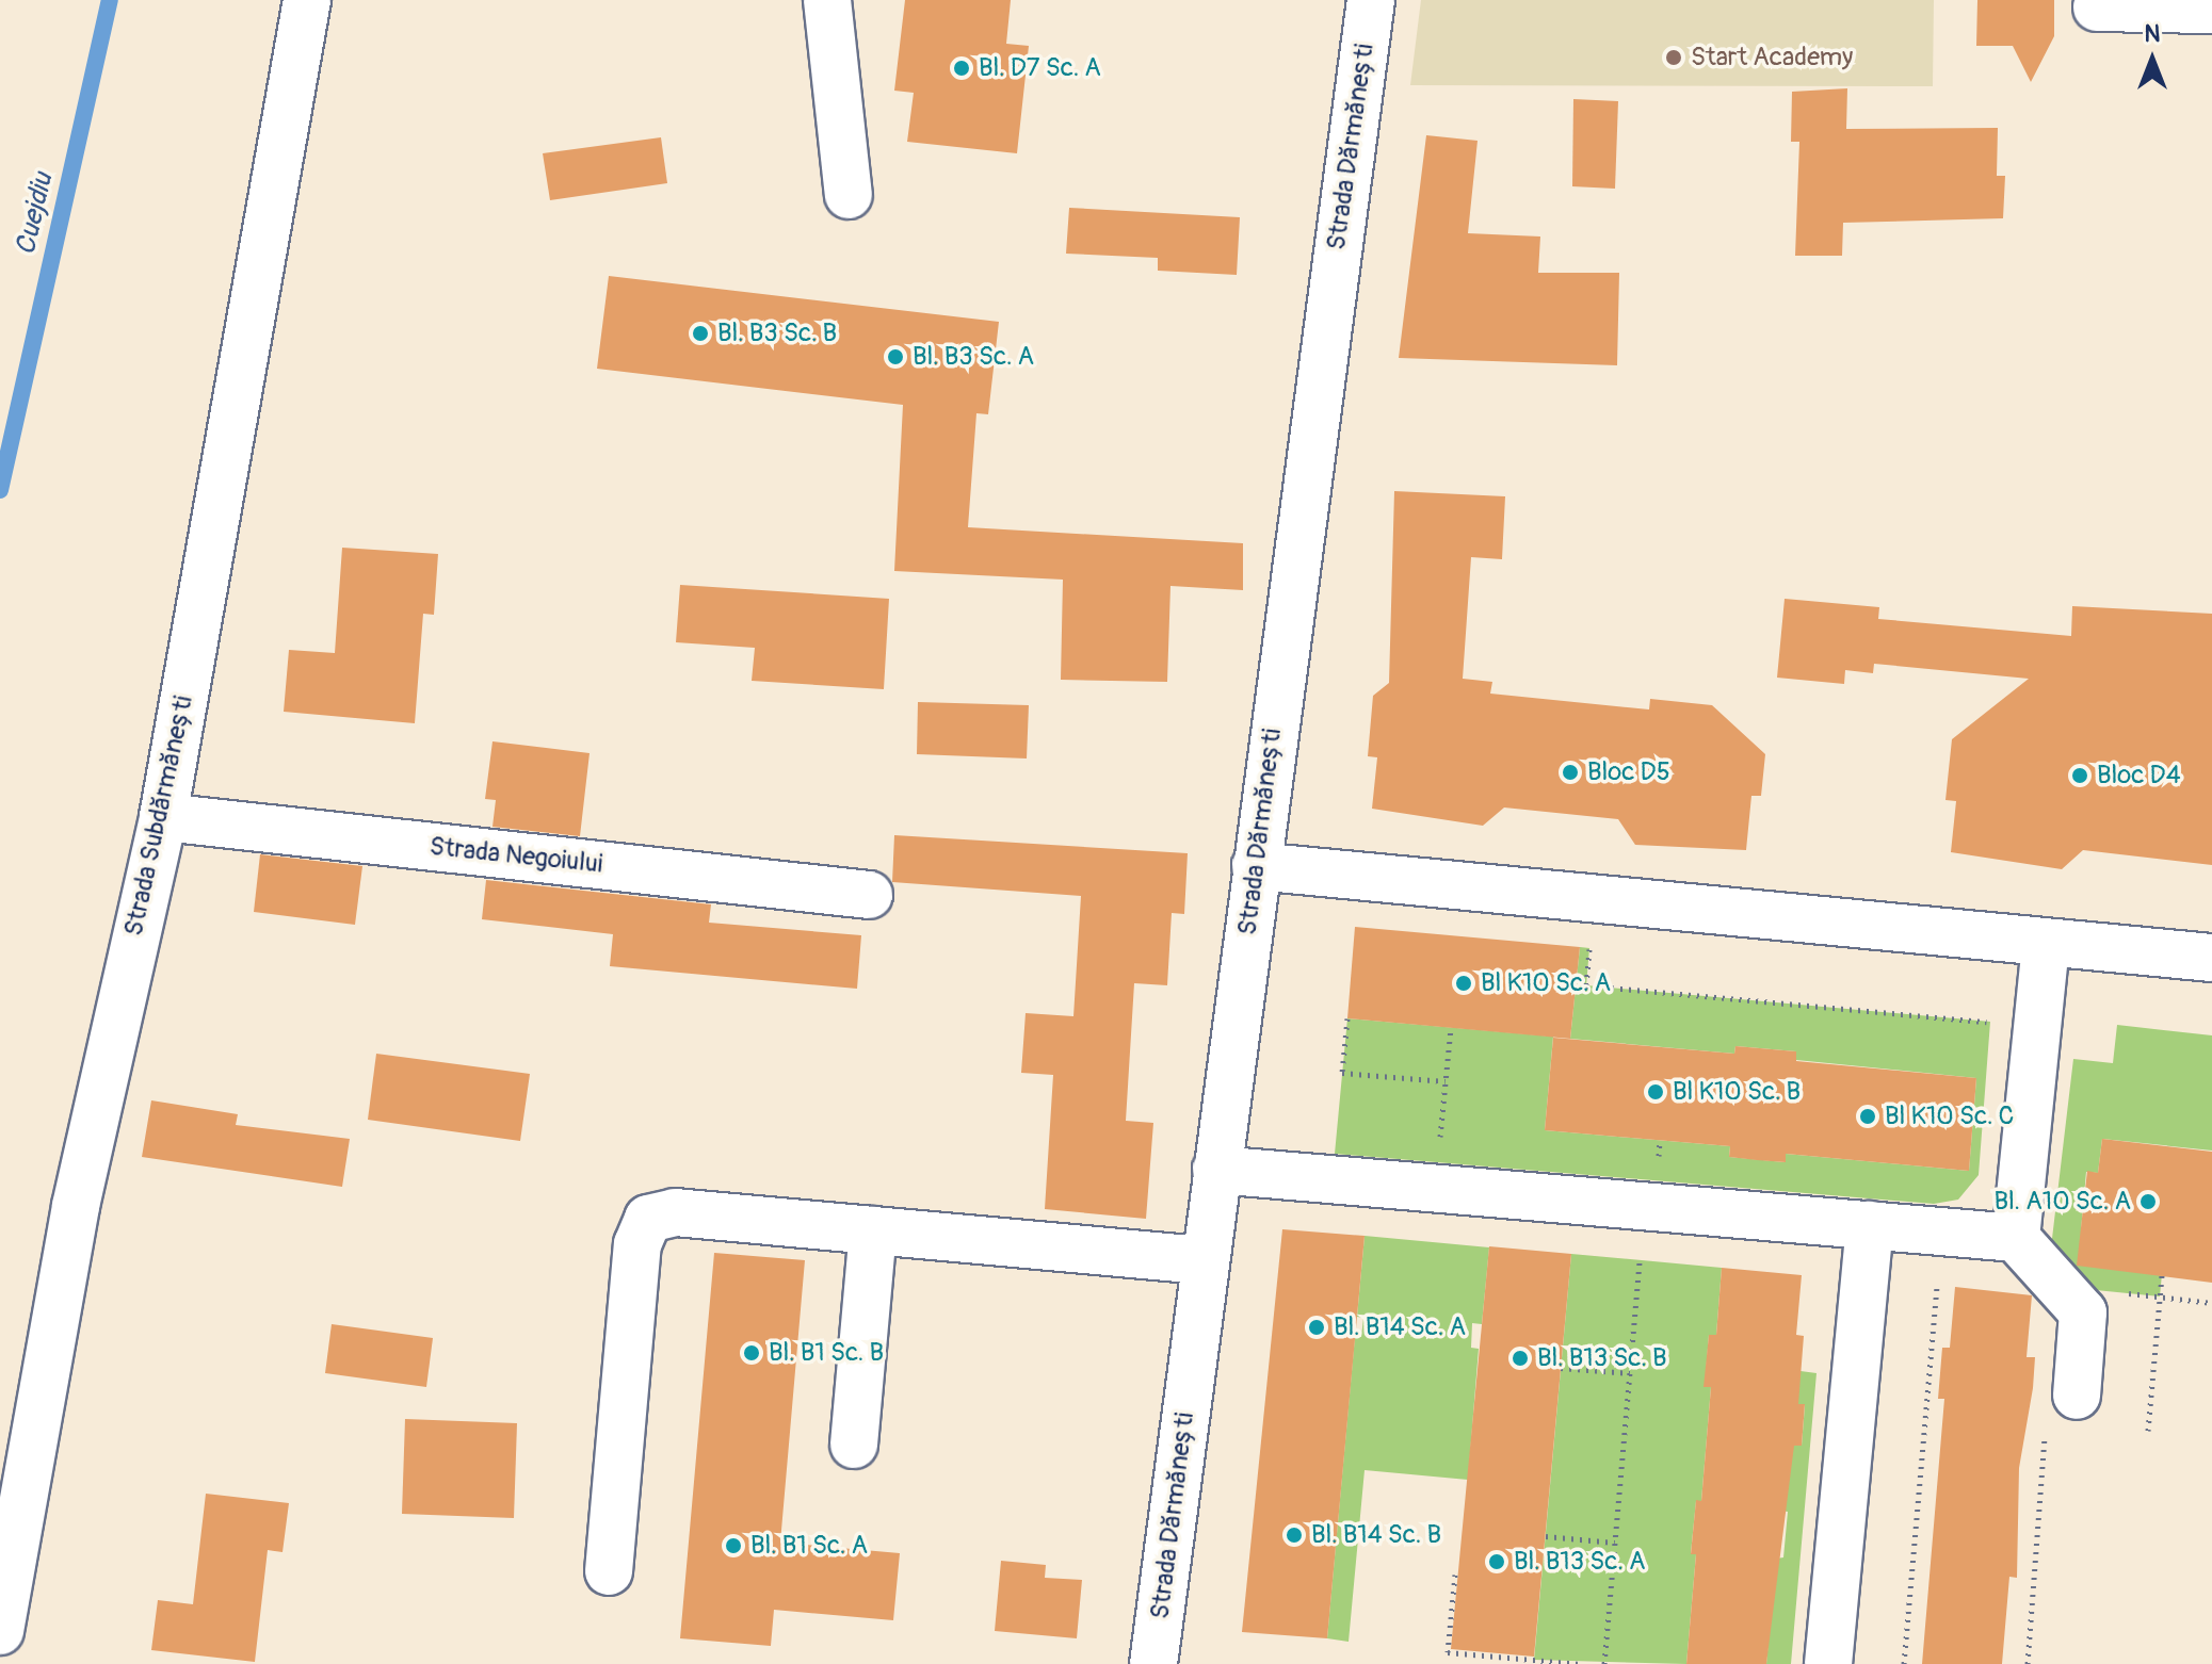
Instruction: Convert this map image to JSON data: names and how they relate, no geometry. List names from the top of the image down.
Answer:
{
  "streets": {
    "street": ["Strada Dărmănești", "Strada Subdărmănești", "Strada Negoiului"]
  },
  "crossings": [
    ["Strada Subdărmănești", "Strada Negoiului"]
  ],
  "water": ["Cuejdiu"],
  "places": [
    "Start Academy",
    "Bl. D7 Sc. A",
    "Bl. B3 Sc. B",
    "Bl. B3 Sc. A",
    "Bloc D5",
    "Bloc D4",
    "Bl K10 Sc. A",
    "Bl K10 Sc. B",
    "Bl K10 Sc. C",
    "Bl. A10 Sc. A",
    "Bl. B14 Sc. A",
    "Bl. B1 Sc. B",
    "Bl. B13 Sc. B",
    "Bl. B14 Sc. B",
    "Bl. B1 Sc. A",
    "Bl. B13 Sc. A"
  ],
  "north": "top"
}
